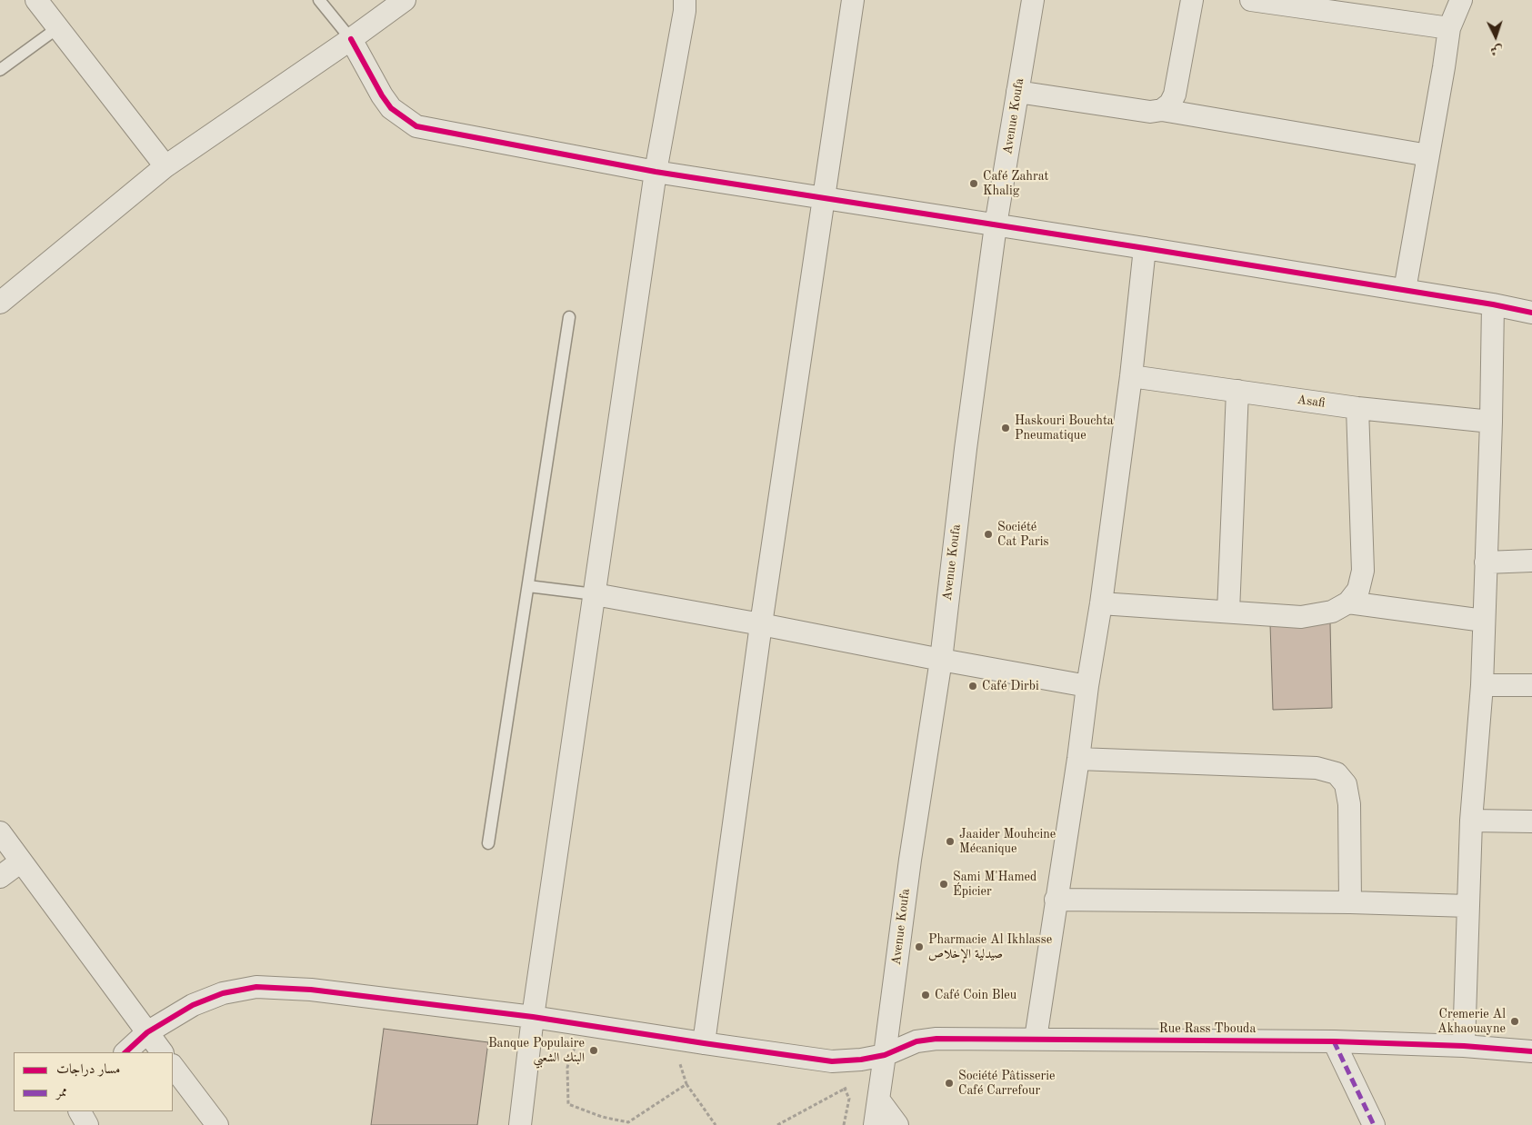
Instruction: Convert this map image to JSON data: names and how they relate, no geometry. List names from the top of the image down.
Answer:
{
  "streets": {
    "street": ["Avenue Koufa", "Asafi", "Rue Rass Tbouda"]
  },
  "crossings": [
    ["Avenue Koufa", "Rue Rass Tbouda"]
  ],
  "places": [
    "Café Zahrat Khalig",
    "Haskouri Bouchta Pneumatique",
    "Société Cat Paris",
    "Café Dirbi",
    "Jaaider Mouhcine Mécanique",
    "Sami M'Hamed Épicier",
    "Pharmacie Al Ikhlasse صيدلية الإخلاص",
    "Café Coin Bleu",
    "Cremerie Al Akhaouayne",
    "Banque Populaire البنك الشعبي",
    "Société Pâtisserie Café Carrefour"
  ],
  "legend": ["مسار دراجات", "ممر"],
  "north": "bottom"
}
